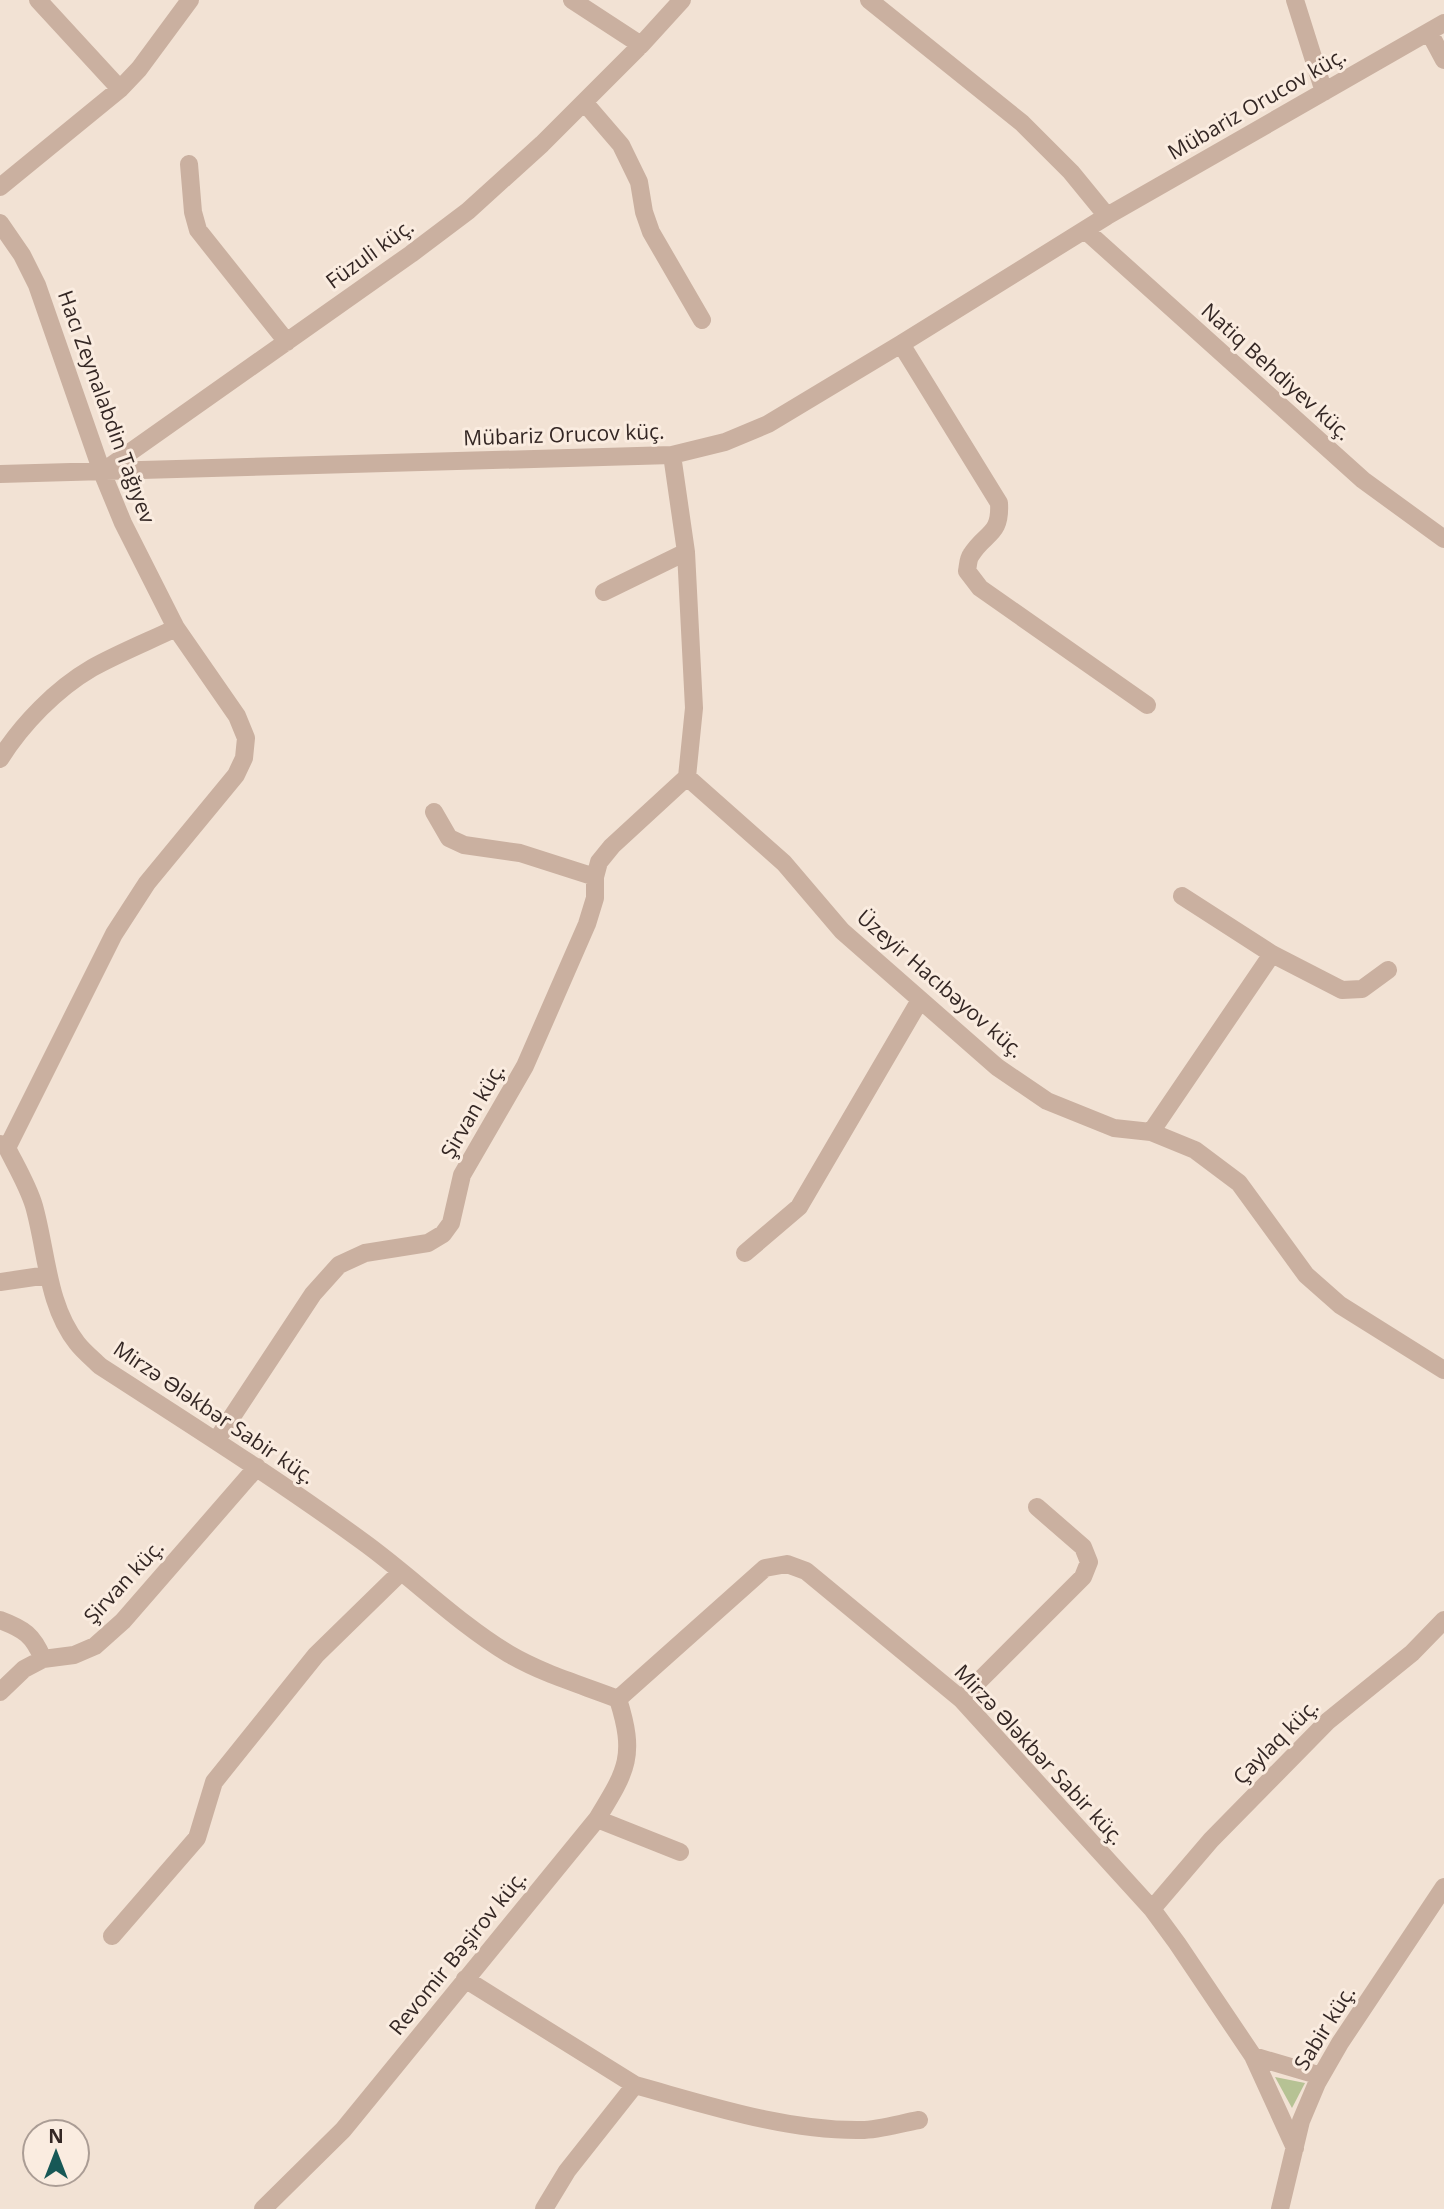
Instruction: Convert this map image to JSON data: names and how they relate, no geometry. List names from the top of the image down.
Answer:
{
  "streets": {
    "street": [
      "Mübariz Orucov küç.",
      "Füzuli küç.",
      "Natiq Behdiyev küç.",
      "Hacı Zeynalabdin Tağıyev",
      "Üzeyir Hacıbəyov küç.",
      "Şirvan küç.",
      "Mirzə Ələkbər Sabir küç.",
      "Çaylaq küç.",
      "Revomir Bəşirov küç.",
      "Sabir küç."
    ]
  },
  "crossings": [
    ["Mübariz Orucov küç.", "Füzuli küç."],
    ["Mübariz Orucov küç.", "Natiq Behdiyev küç."],
    ["Mübariz Orucov küç.", "Hacı Zeynalabdin Tağıyev"],
    ["Füzuli küç.", "Hacı Zeynalabdin Tağıyev"],
    ["Hacı Zeynalabdin Tağıyev", "Mirzə Ələkbər Sabir küç."],
    ["Üzeyir Hacıbəyov küç.", "Şirvan küç."],
    ["Şirvan küç.", "Mirzə Ələkbər Sabir küç."],
    ["Mirzə Ələkbər Sabir küç.", "Çaylaq küç."],
    ["Mirzə Ələkbər Sabir küç.", "Revomir Bəşirov küç."],
    ["Mirzə Ələkbər Sabir küç.", "Sabir küç."]
  ],
  "north": "top"
}
